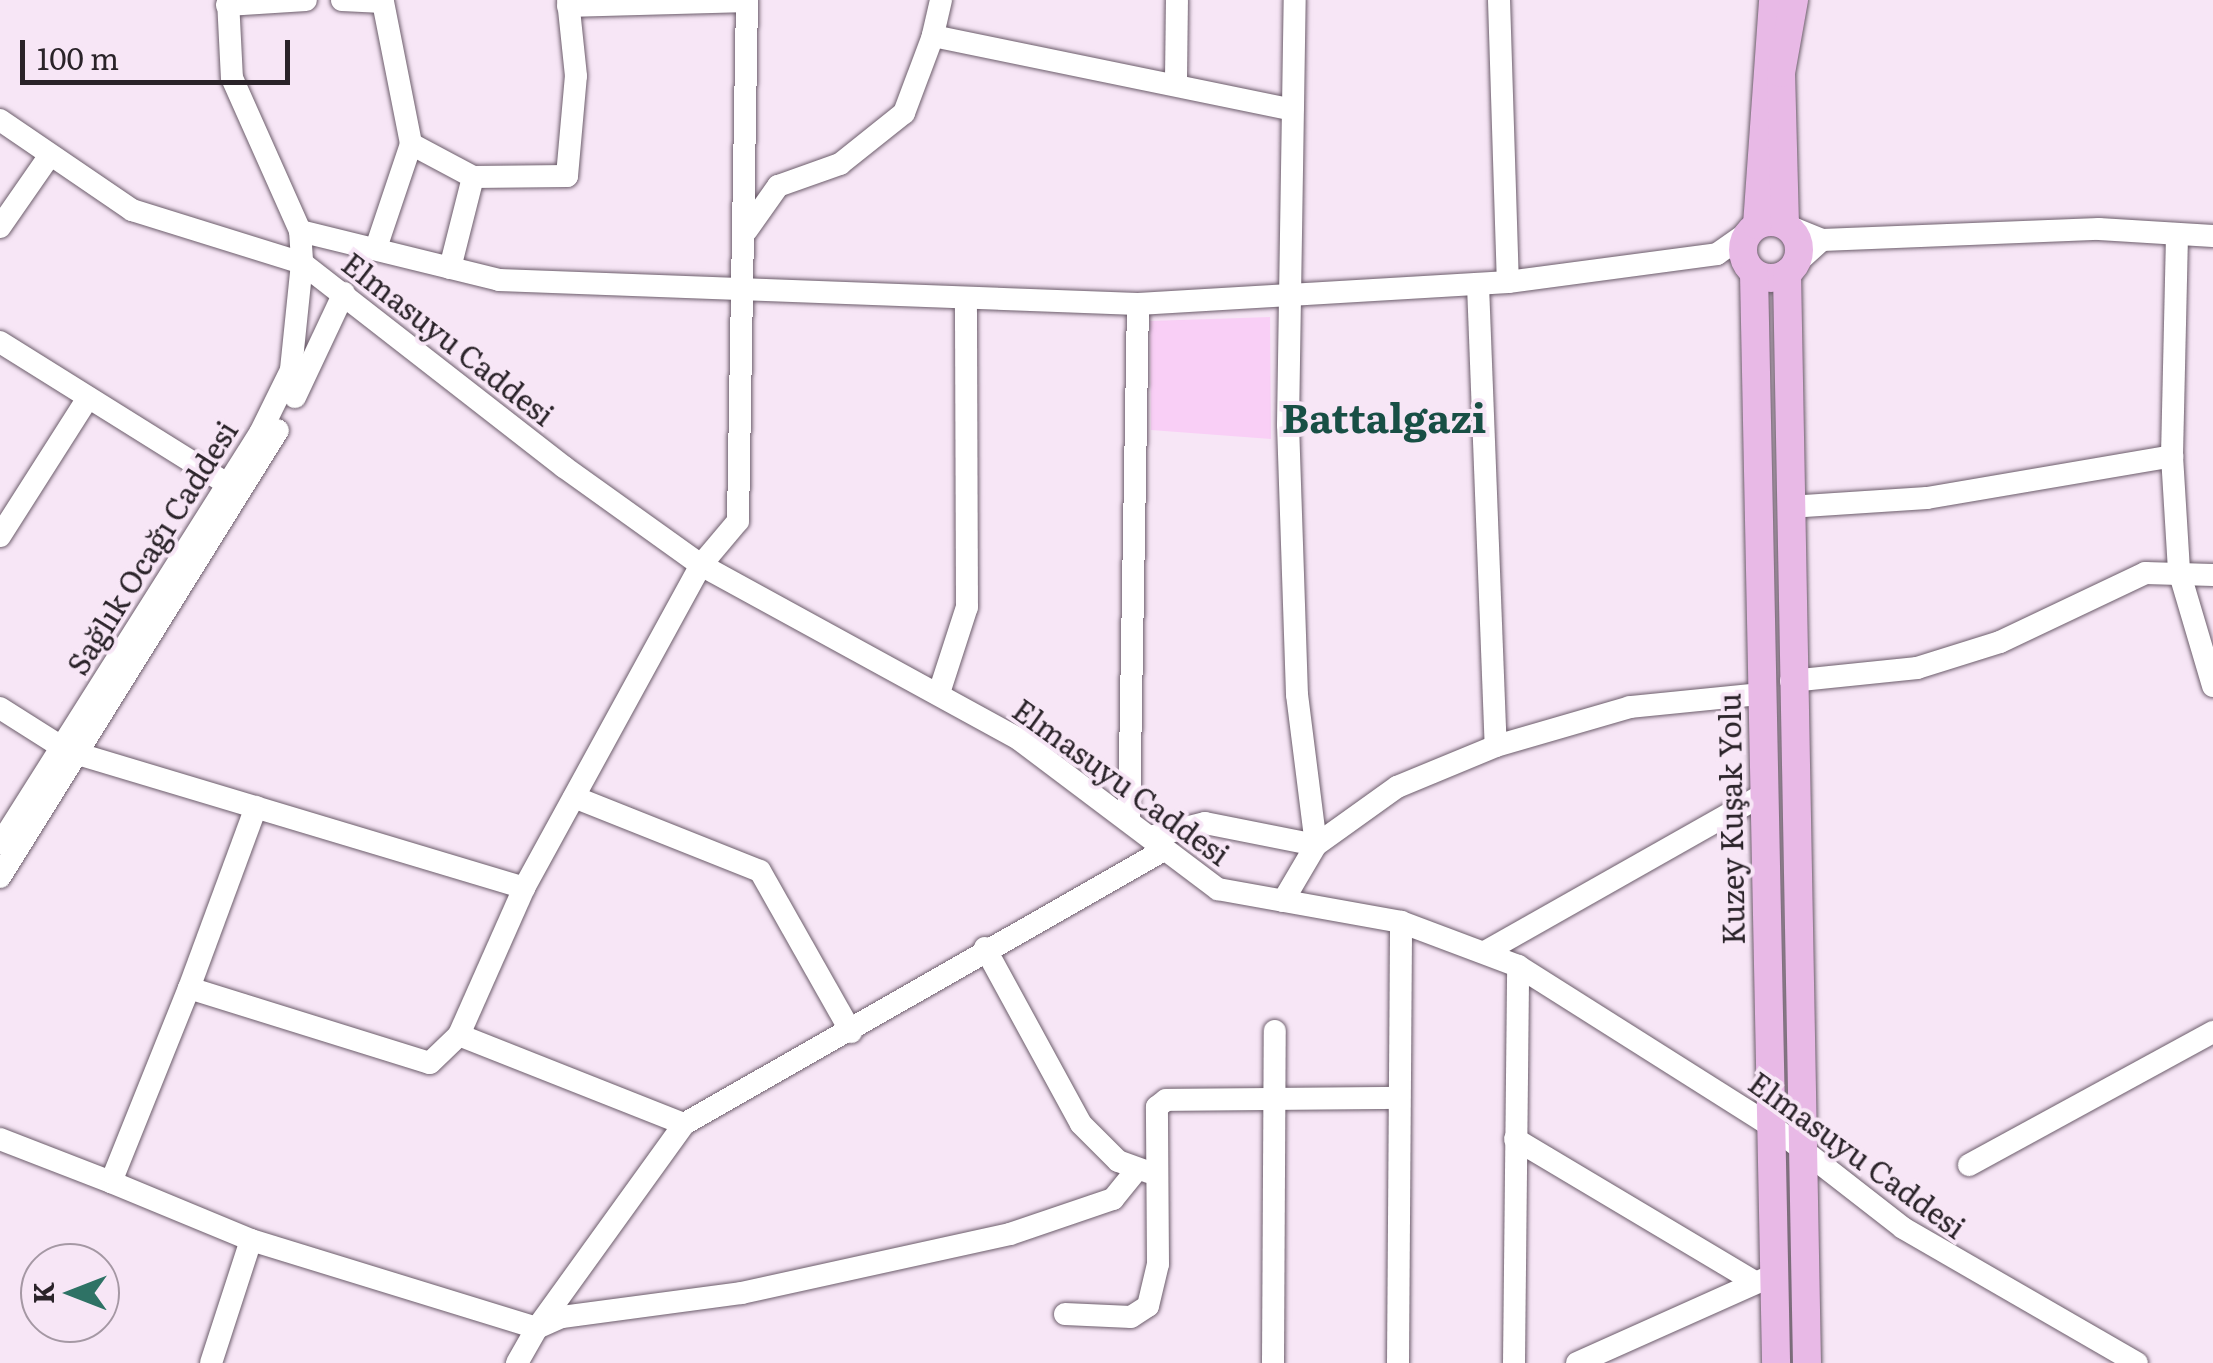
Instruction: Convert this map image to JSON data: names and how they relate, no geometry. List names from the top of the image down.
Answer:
{
  "streets": {
    "main road": ["Kuzey Kuşak Yolu"],
    "street": ["Elmasuyu Caddesi", "Sağlık Ocağı Caddesi"]
  },
  "crossings": [
    ["Elmasuyu Caddesi", "Sağlık Ocağı Caddesi"],
    ["Elmasuyu Caddesi", "Kuzey Kuşak Yolu"]
  ],
  "districts": ["Battalgazi"],
  "scale_bar": "100 m",
  "north": "left"
}
